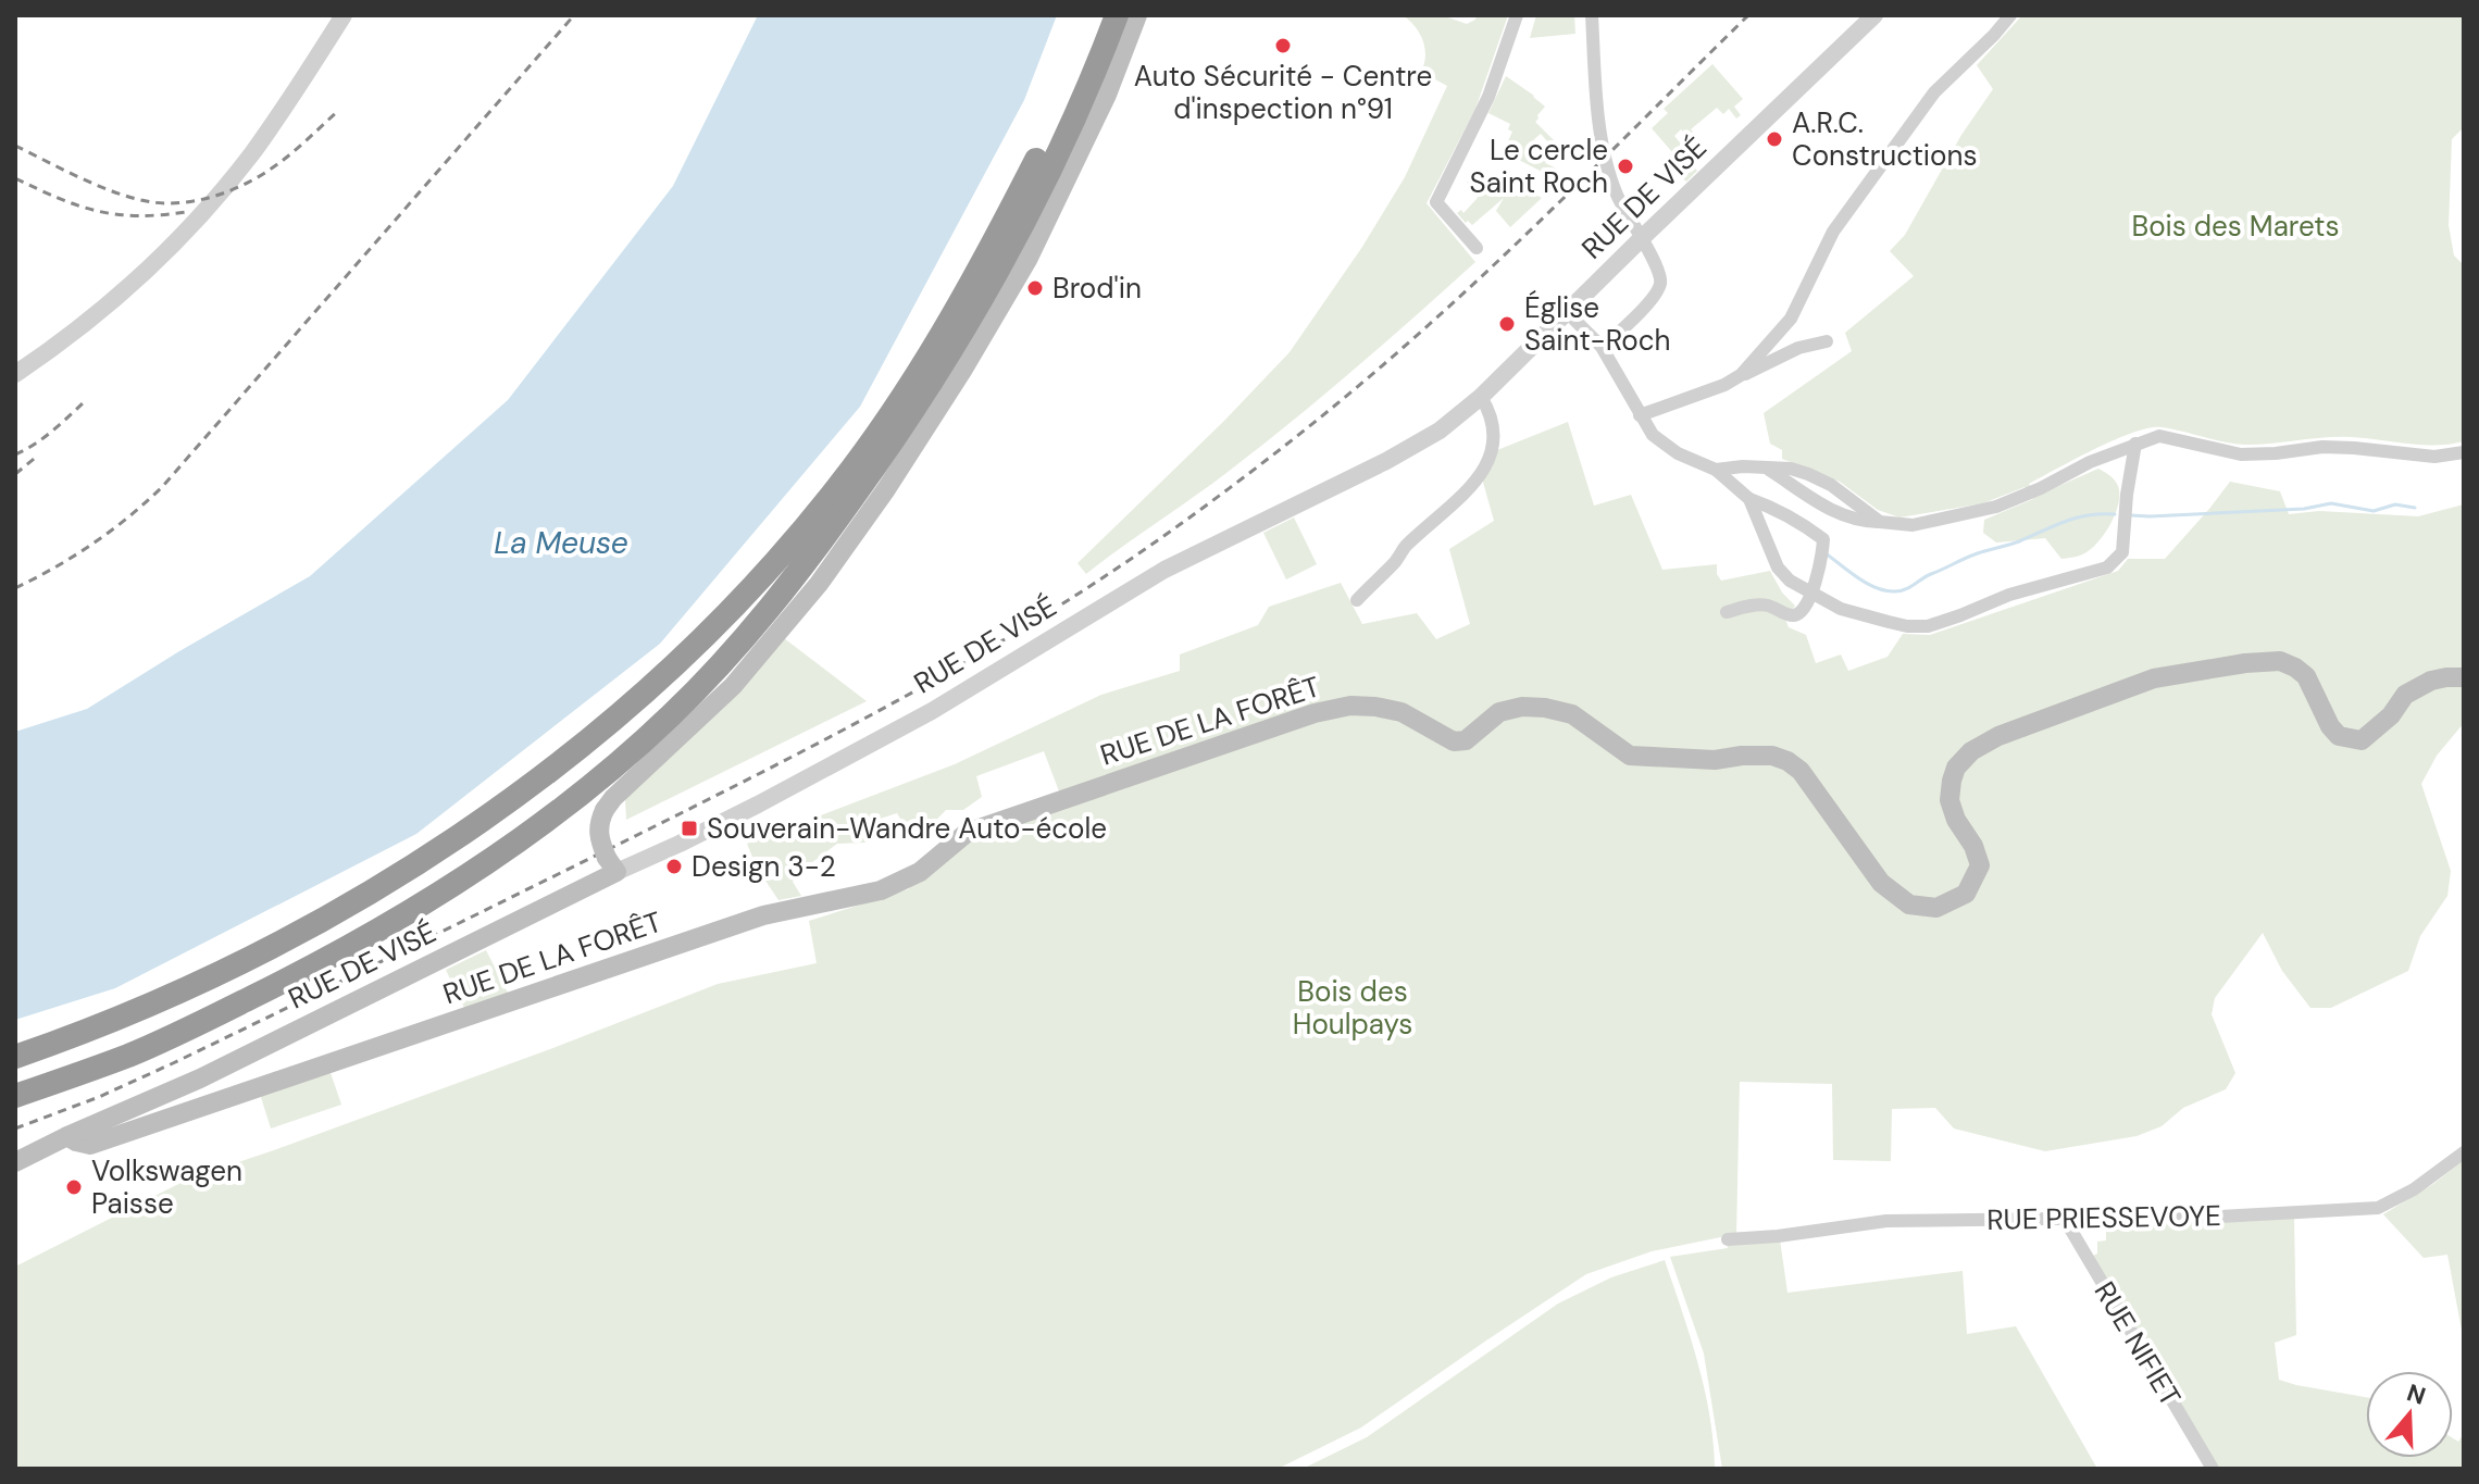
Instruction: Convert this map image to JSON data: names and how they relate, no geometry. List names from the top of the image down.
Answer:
{
  "streets": {
    "main road": ["RUE DE VISÉ", "RUE DE LA FORÊT"],
    "street": ["RUE PRIESSEVOYE", "RUE NIFIET"]
  },
  "crossings": [
    ["RUE DE VISÉ", "RUE DE LA FORÊT"],
    ["RUE PRIESSEVOYE", "RUE NIFIET"]
  ],
  "water": ["La Meuse"],
  "parks": ["Bois des Marets", "Bois des Houlpays"],
  "places": {
    "other": [
      "Auto Sécurité - Centre d'inspection n°91",
      "A.R.C. Constructions",
      "Le cercle Saint Roch",
      "Brod'in",
      "Église Saint-Roch",
      "Design 3-2",
      "Volkswagen Paisse"
    ],
    "transit": ["Souverain-Wandre Auto-école"]
  },
  "north": "top"
}
